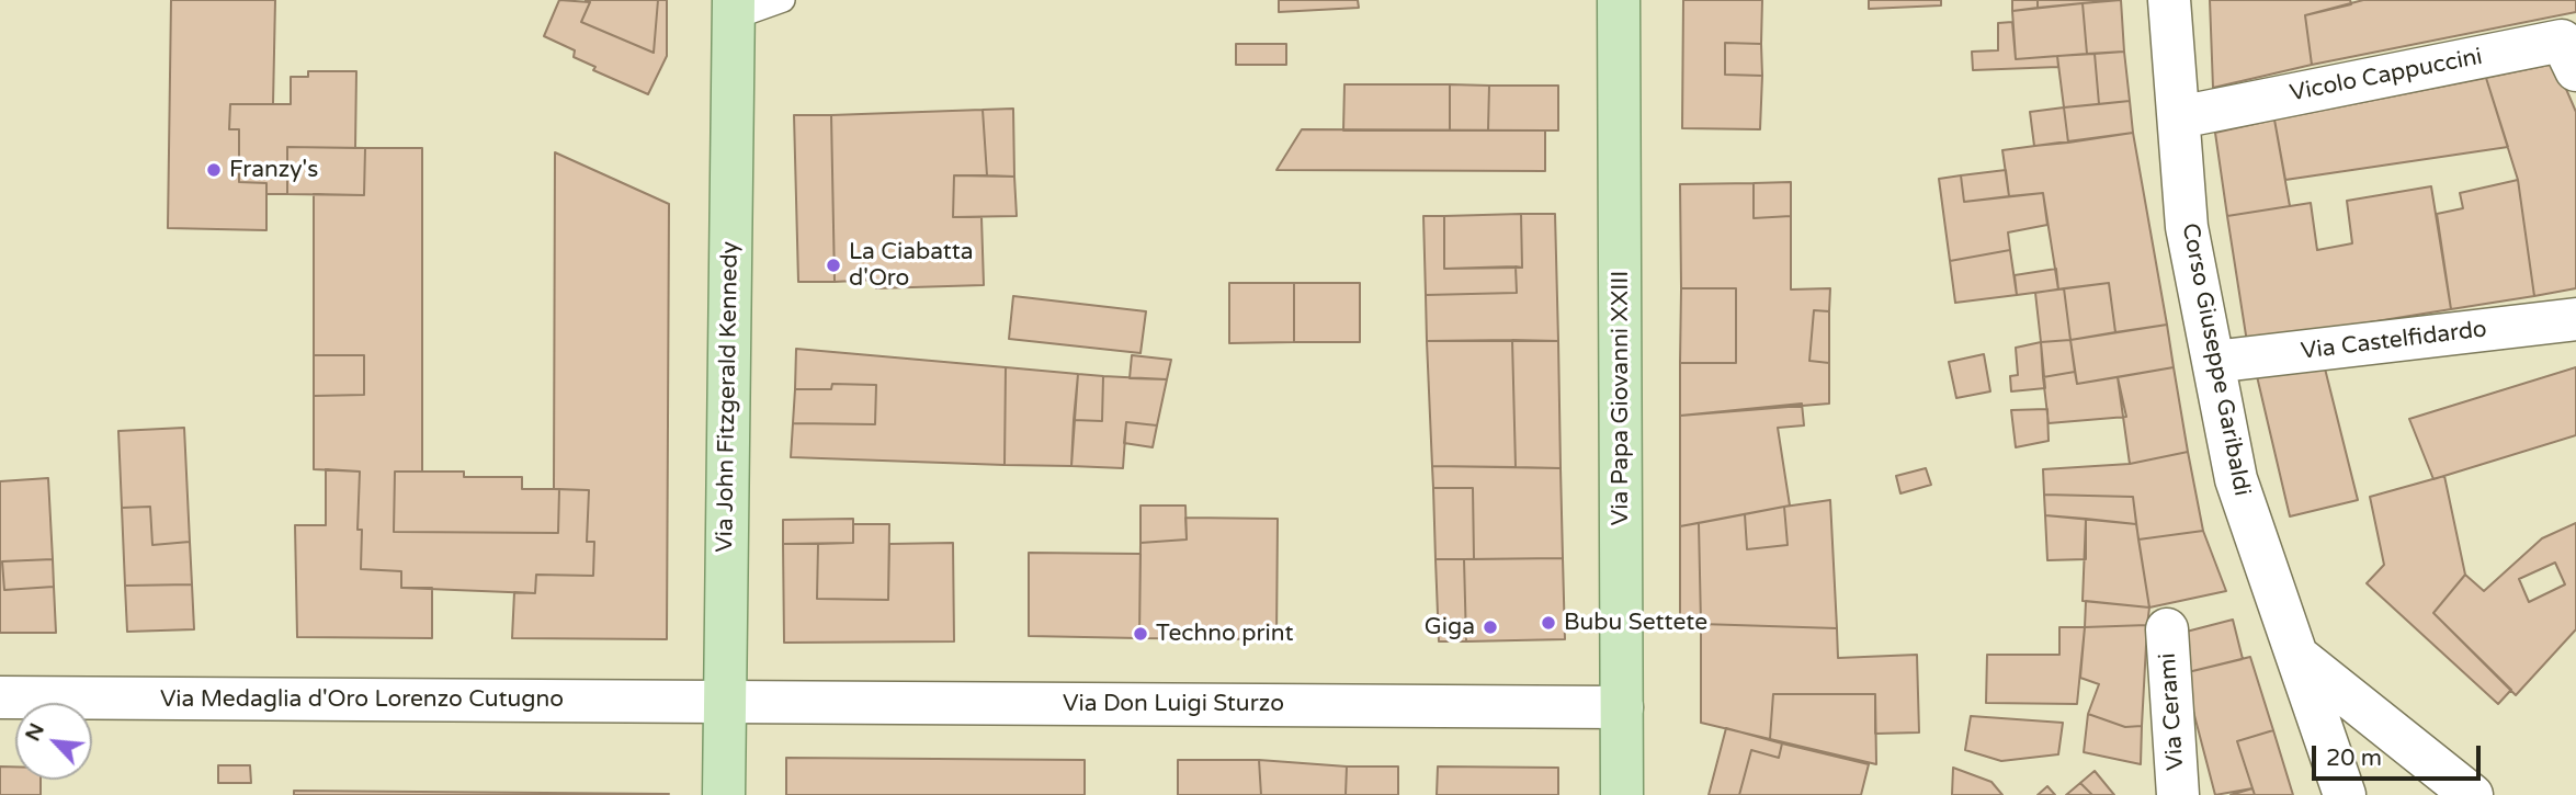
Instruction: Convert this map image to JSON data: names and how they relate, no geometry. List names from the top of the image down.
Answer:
{
  "streets": {
    "main road": ["Via John Fitzgerald Kennedy", "Via Papa Giovanni XXIII"],
    "street": [
      "Vicolo Cappuccini",
      "Via Castelfidardo",
      "Corso Giuseppe Garibaldi",
      "Via Medaglia d'Oro Lorenzo Cutugno",
      "Via Don Luigi Sturzo",
      "Via Cerami"
    ]
  },
  "crossings": [
    ["Vicolo Cappuccini", "Corso Giuseppe Garibaldi"],
    ["Via Castelfidardo", "Corso Giuseppe Garibaldi"],
    ["Via John Fitzgerald Kennedy", "Via Medaglia d'Oro Lorenzo Cutugno"],
    ["Via John Fitzgerald Kennedy", "Via Don Luigi Sturzo"],
    ["Via Papa Giovanni XXIII", "Via Don Luigi Sturzo"],
    ["Via Medaglia d'Oro Lorenzo Cutugno", "Via Don Luigi Sturzo"]
  ],
  "places": [
    "Franzy's",
    "La Ciabatta d'Oro",
    "Bubu Settete",
    "Giga",
    "Techno print"
  ],
  "scale_bar": "20 m",
  "north": "top left"
}
